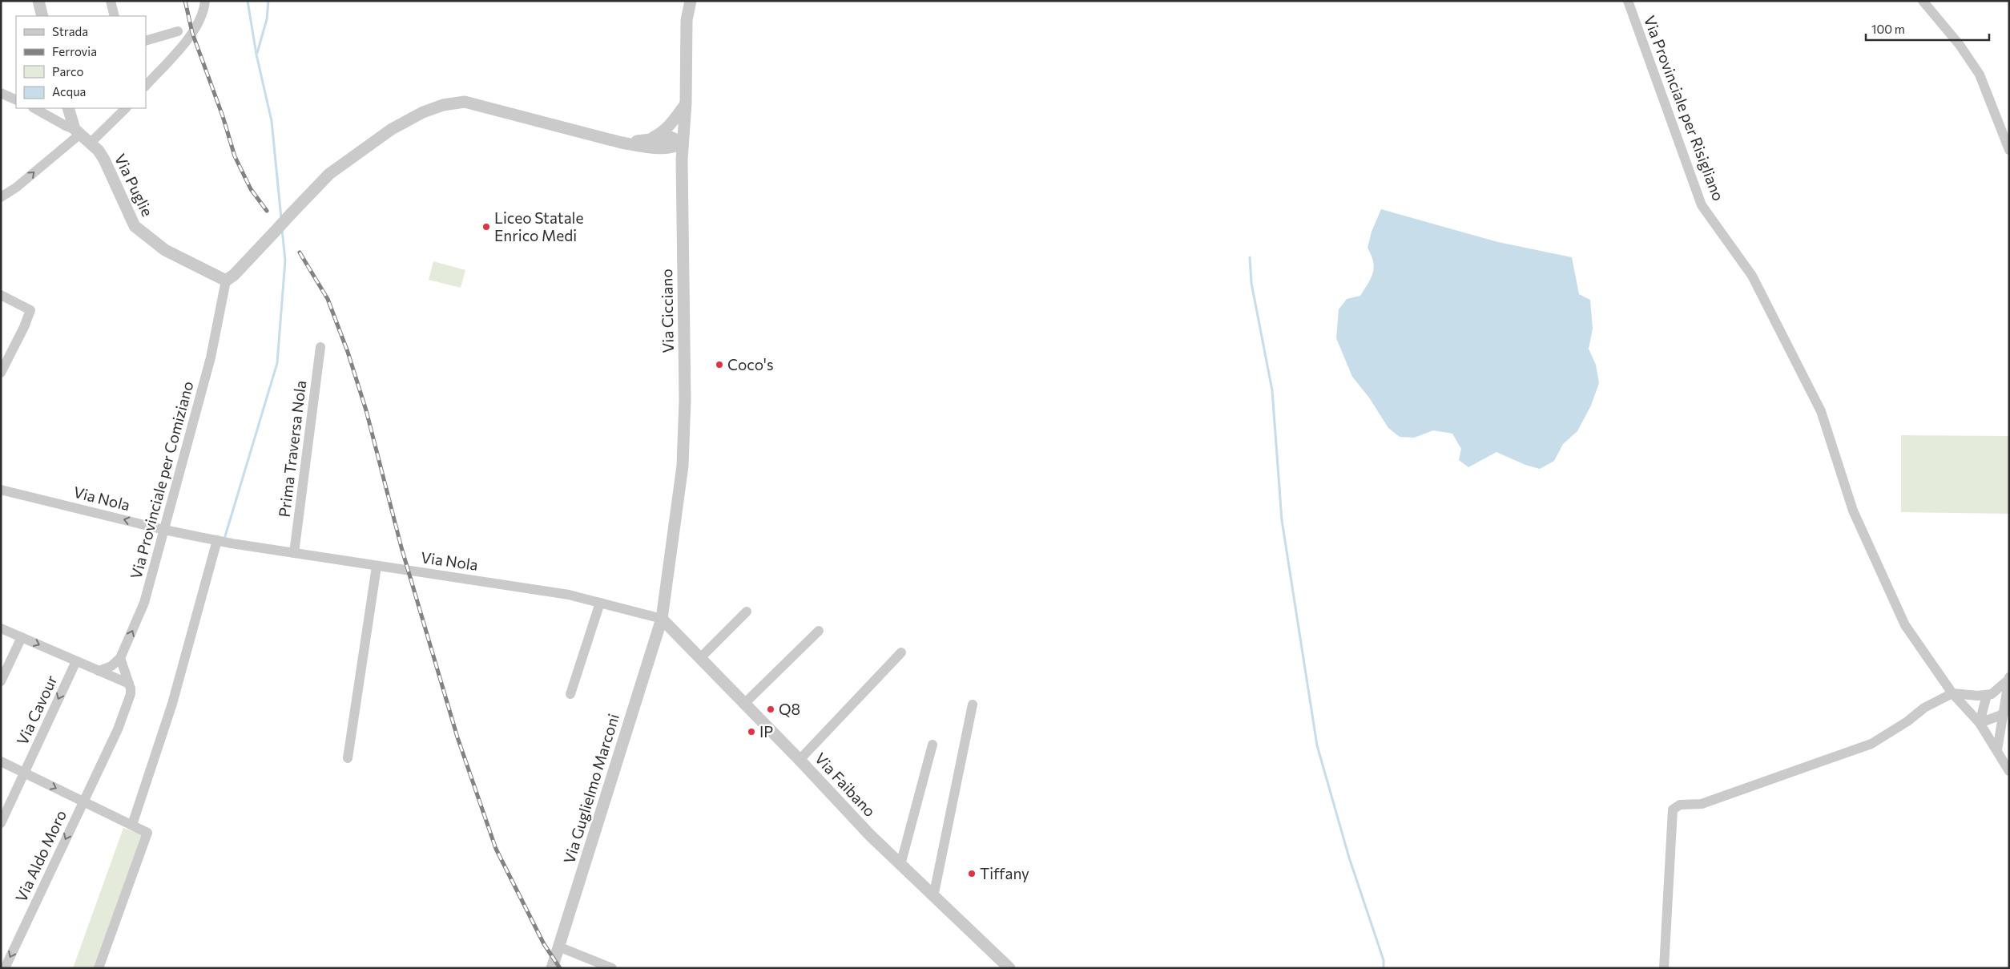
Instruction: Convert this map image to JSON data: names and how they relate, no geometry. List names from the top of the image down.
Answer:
{
  "streets": {
    "street": [
      "Via Provinciale per Risigliano",
      "Via Puglie",
      "Via Cicciano",
      "Prima Traversa Nola",
      "Via Provinciale per Comiziano",
      "Via Nola",
      "Via Cavour",
      "Via Faibano",
      "Via Guglielmo Marconi",
      "Via Aldo Moro"
    ]
  },
  "crossings": [
    ["Via Puglie", "Via Provinciale per Comiziano"],
    ["Via Cicciano", "Via Nola"],
    ["Via Cicciano", "Via Faibano"],
    ["Via Cicciano", "Via Guglielmo Marconi"],
    ["Prima Traversa Nola", "Via Nola"],
    ["Via Provinciale per Comiziano", "Via Nola"],
    ["Via Nola", "Via Faibano"],
    ["Via Nola", "Via Guglielmo Marconi"],
    ["Via Faibano", "Via Guglielmo Marconi"]
  ],
  "one_way": ["Via Aldo Moro"],
  "places": [
    "Liceo Statale Enrico Medi",
    "Coco's",
    "Q8",
    "IP",
    "Tiffany"
  ],
  "legend": [
    "Strada",
    "Ferrovia",
    "Parco",
    "Acqua"
  ],
  "scale_bar": "100 m"
}
